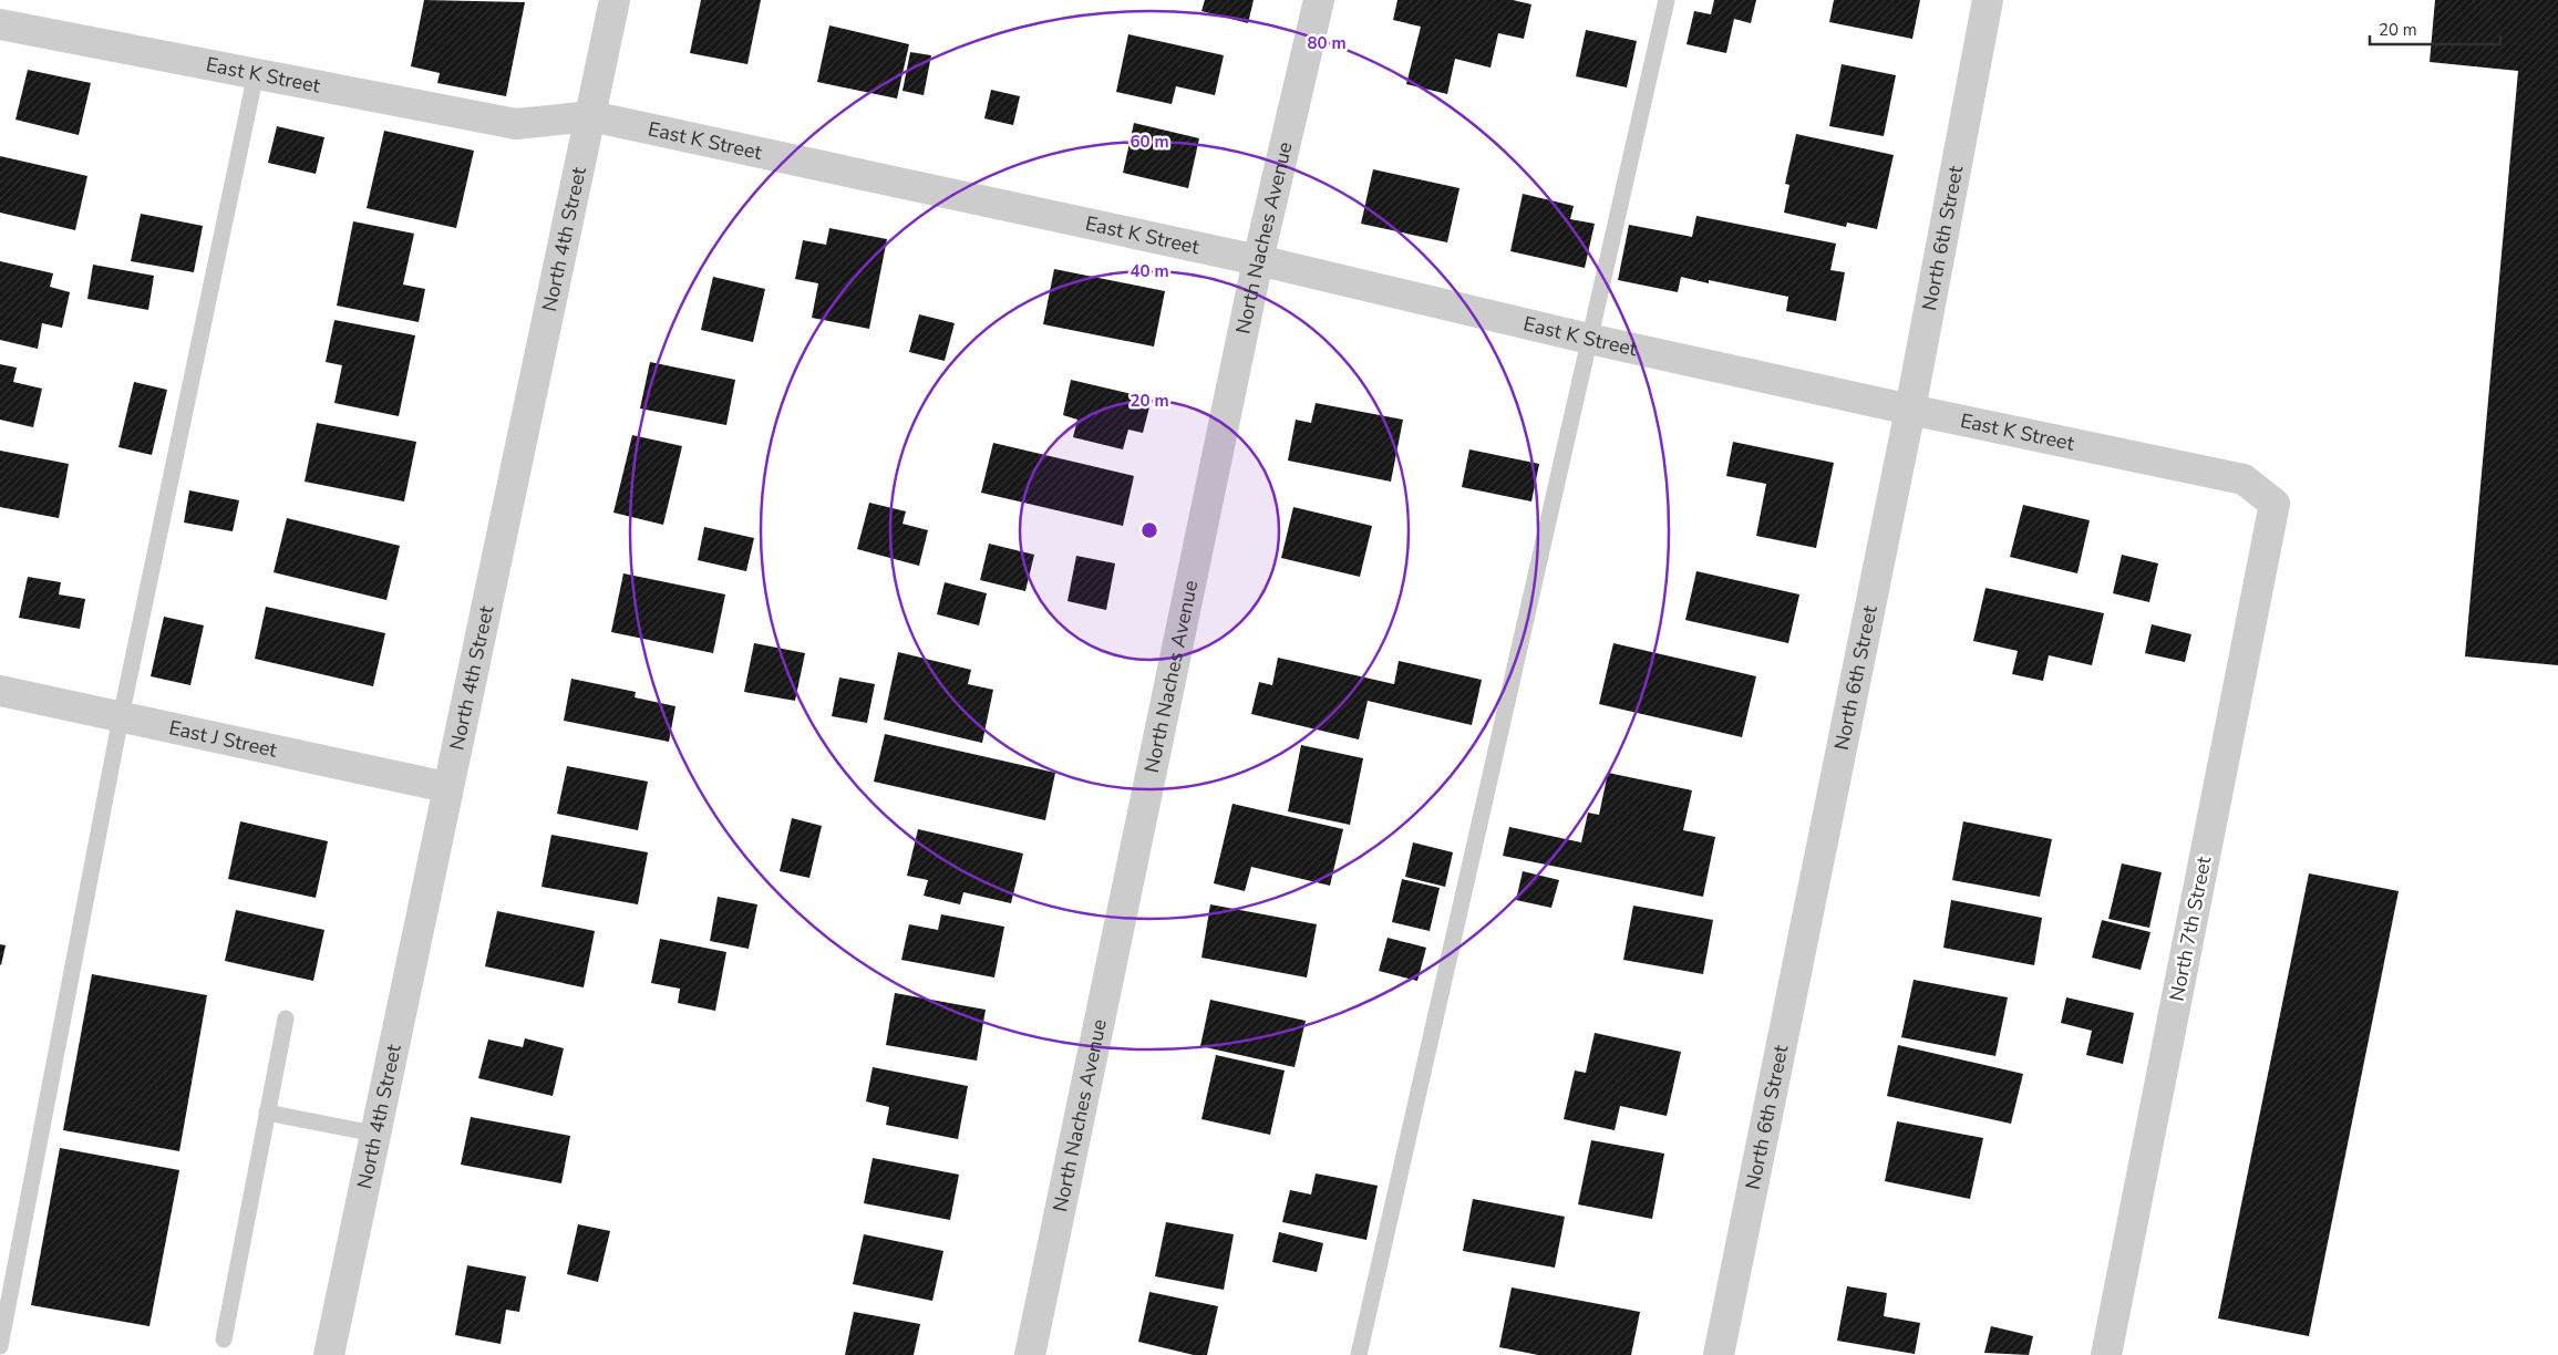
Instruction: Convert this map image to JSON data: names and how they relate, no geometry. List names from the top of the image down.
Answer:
{
  "streets": {
    "street": [
      "East K Street",
      "North Naches Avenue",
      "North 6th Street",
      "North 4th Street",
      "East J Street",
      "North 7th Street"
    ]
  },
  "crossings": [
    ["East K Street", "North Naches Avenue"],
    ["East K Street", "North 6th Street"],
    ["East K Street", "North 4th Street"],
    ["East K Street", "North 7th Street"],
    ["North 4th Street", "East J Street"]
  ],
  "scale_bar": "20 m",
  "rings": [
    "80 m",
    "60 m",
    "40 m",
    "20 m"
  ]
}
